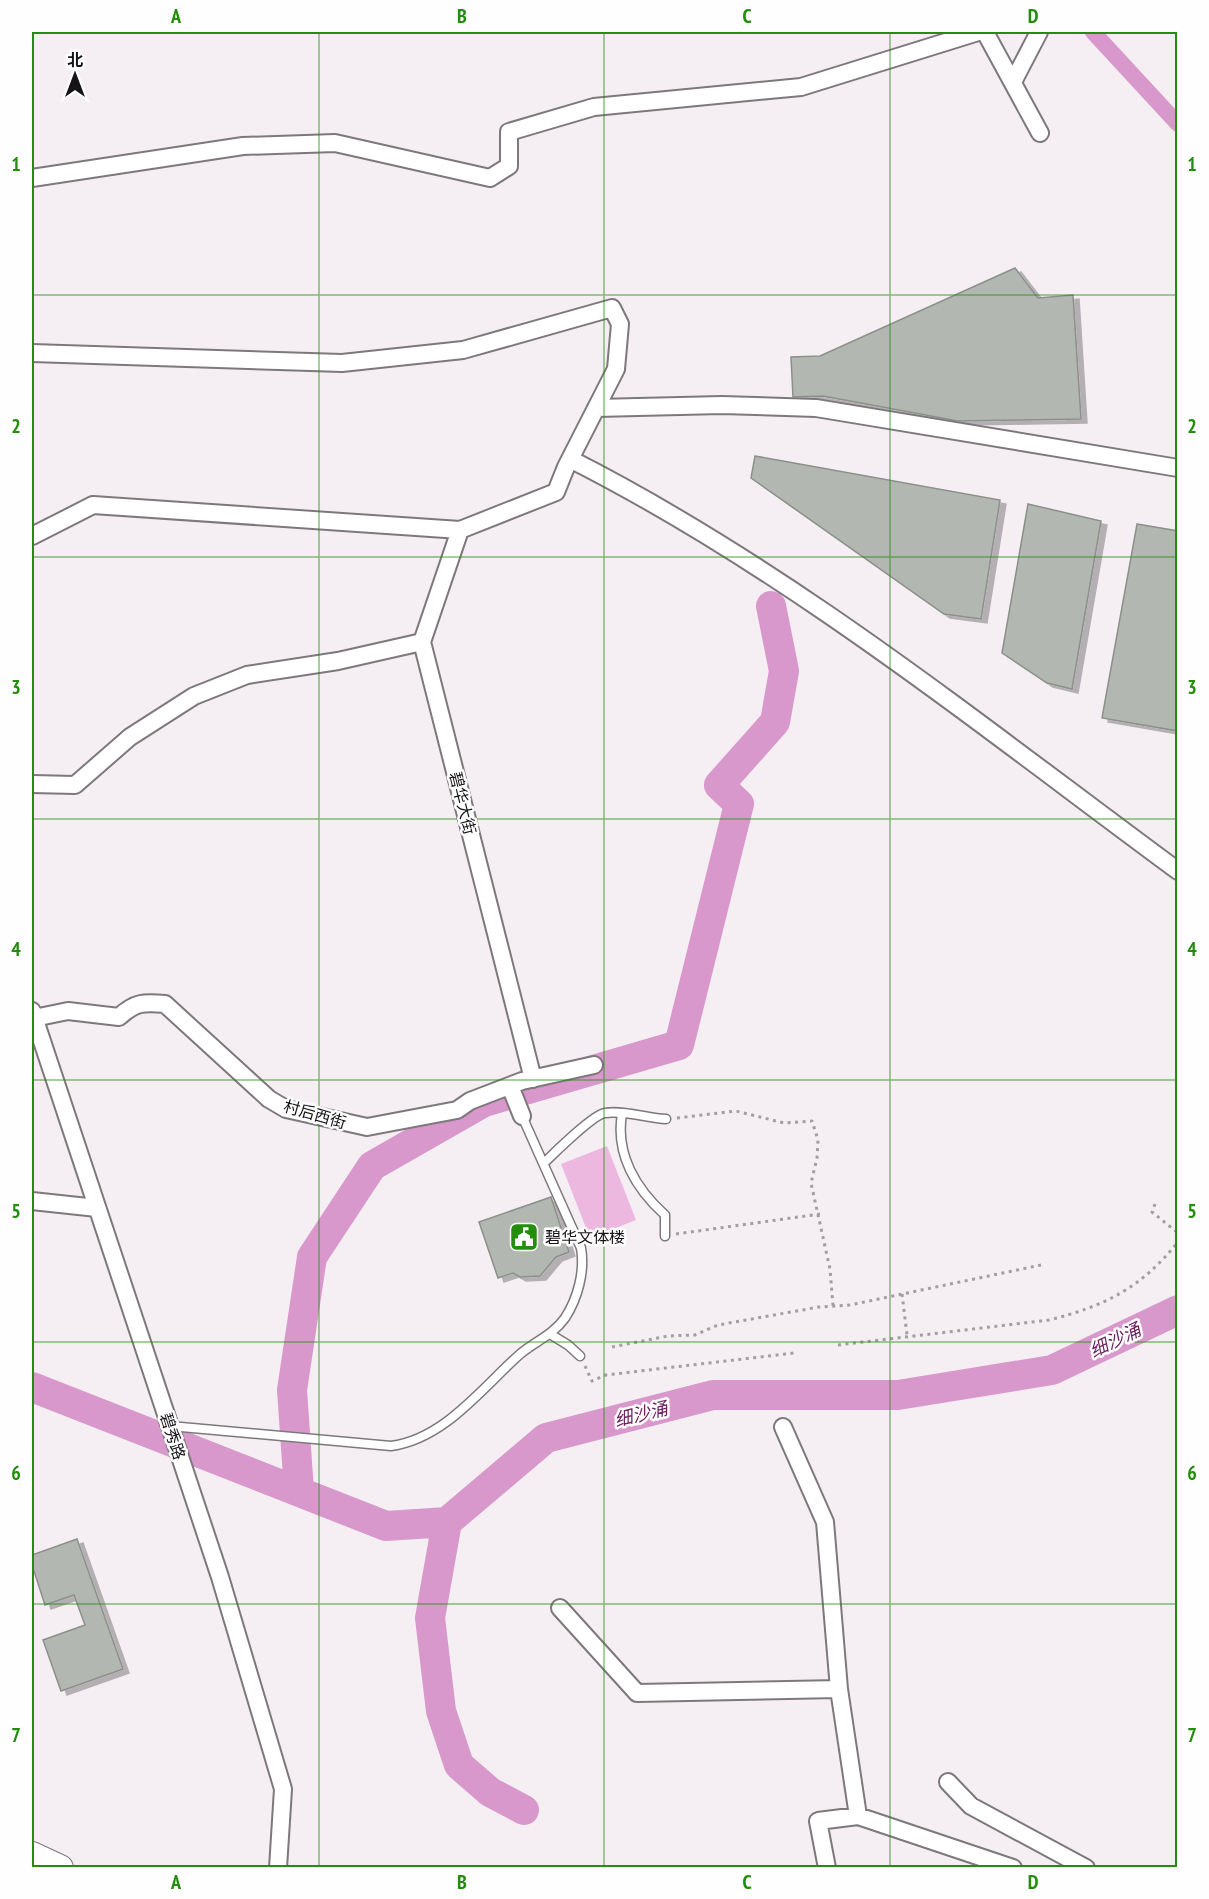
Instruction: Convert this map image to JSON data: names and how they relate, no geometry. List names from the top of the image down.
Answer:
{
  "streets": {
    "street": ["碧华大街", "村后西街", "碧秀路"]
  },
  "crossings": [
    ["碧华大街", "村后西街"],
    ["村后西街", "碧秀路"]
  ],
  "water": ["细沙涌"],
  "places": {
    "public building": ["碧华文体楼"]
  },
  "north": "top",
  "grid": {
    "columns": [
      "A",
      "B",
      "C",
      "D"
    ],
    "rows": [
      "1",
      "2",
      "3",
      "4",
      "5",
      "6",
      "7"
    ]
  }
}
